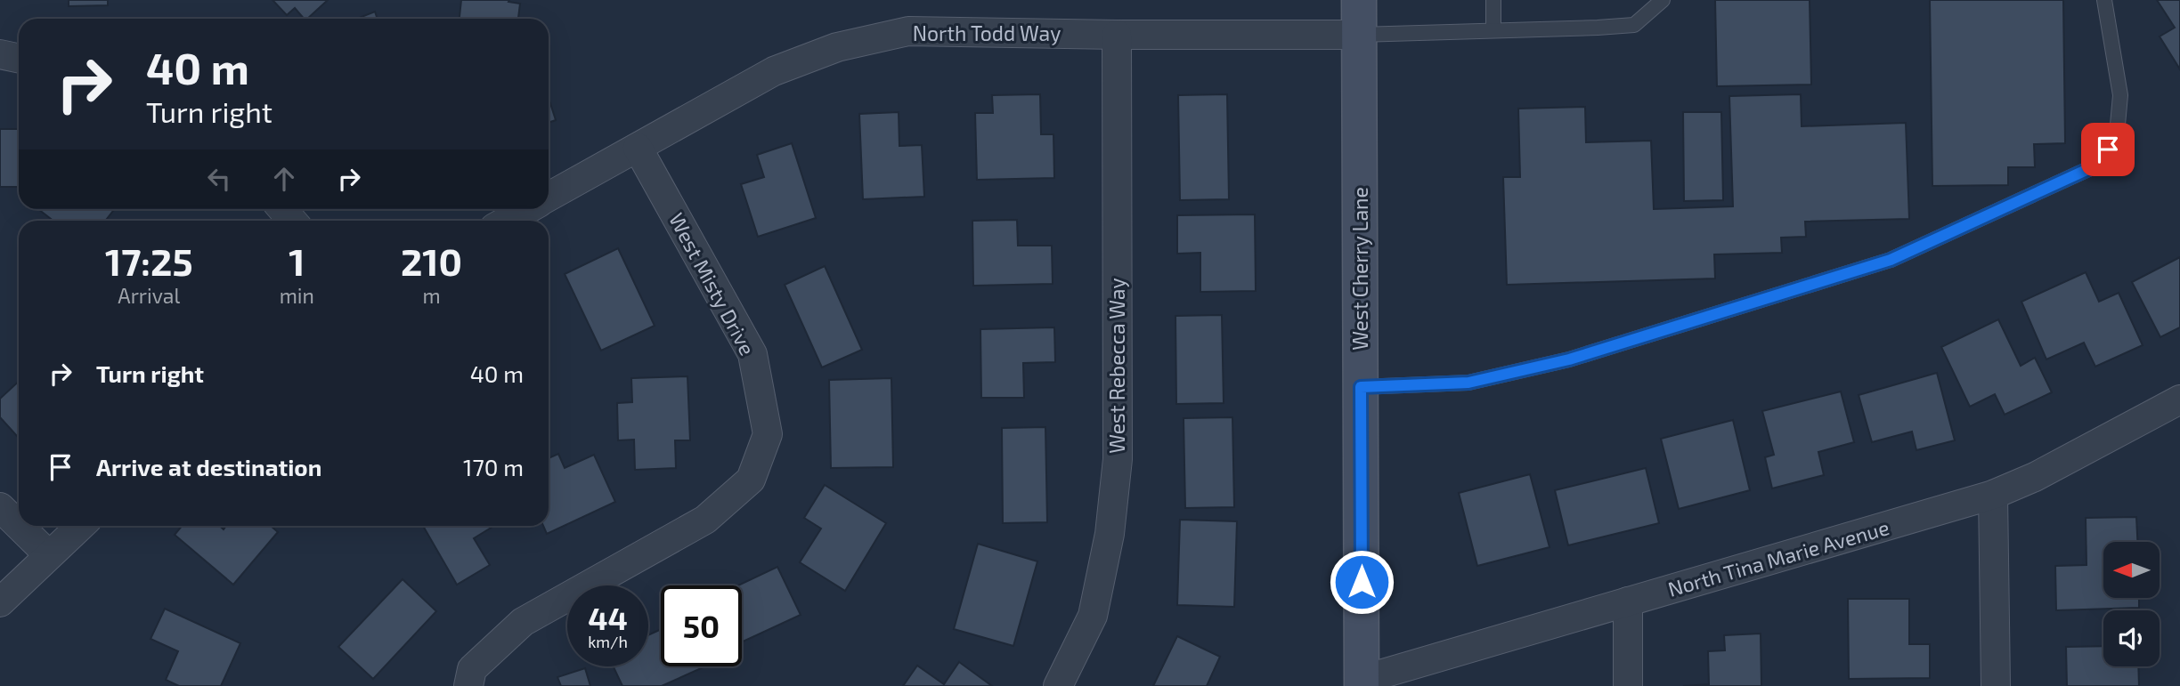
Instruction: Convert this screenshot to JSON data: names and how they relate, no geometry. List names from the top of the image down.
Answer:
{
  "streets": {
    "main road": ["West Cherry Lane"],
    "street": [
      "North Todd Way",
      "West Misty Drive",
      "West Rebecca Way",
      "North Tina Marie Avenue"
    ]
  },
  "crossings": [
    ["North Todd Way", "West Cherry Lane"],
    ["North Todd Way", "West Misty Drive"],
    ["North Todd Way", "West Rebecca Way"],
    ["West Cherry Lane", "North Tina Marie Avenue"]
  ],
  "north": "left",
  "page": {
    "turn": ["40 m", "Turn right"],
    "eta": [
      "17:25",
      "Arrival",
      "1",
      "min",
      "210",
      "m"
    ],
    "list": [
      {
        "name": "Turn right",
        "value": "40 m"
      },
      {
        "name": "Arrive at destination",
        "value": "170 m"
      }
    ],
    "speed": "44 km/h",
    "limit": "50"
  }
}
